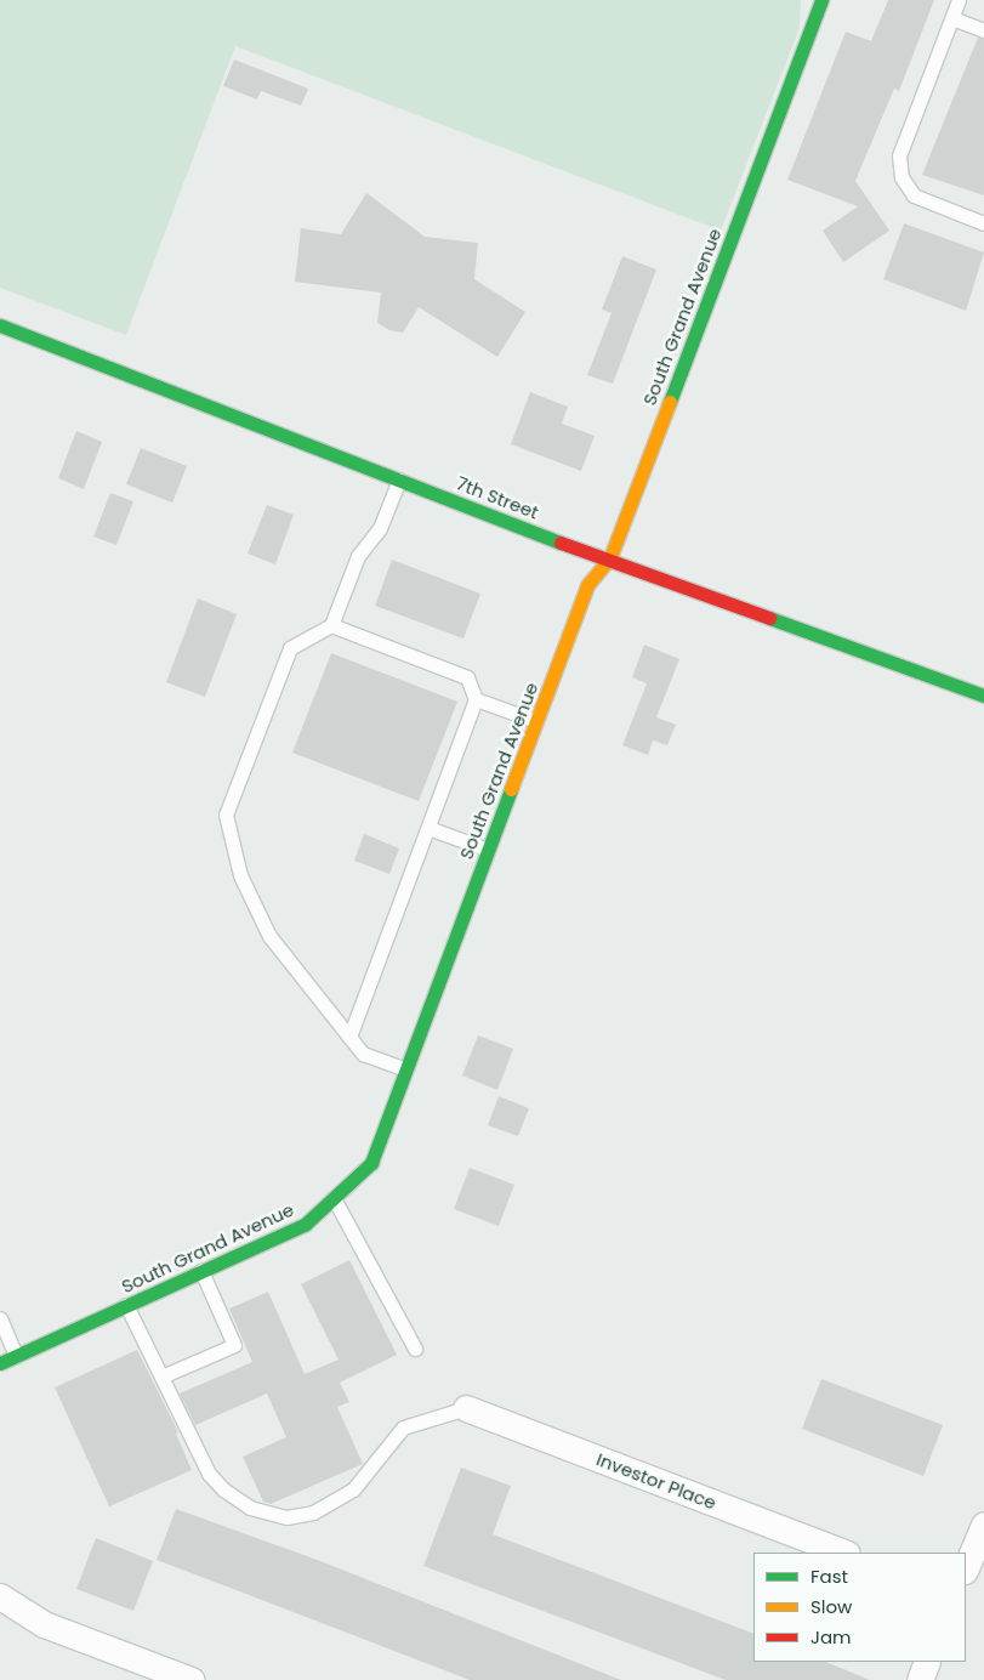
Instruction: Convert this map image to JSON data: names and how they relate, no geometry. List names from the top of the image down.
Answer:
{
  "streets": {
    "street": ["South Grand Avenue", "7th Street", "Investor Place"]
  },
  "crossings": [
    ["South Grand Avenue", "7th Street"]
  ],
  "legend": ["Fast", "Slow", "Jam"]
}
